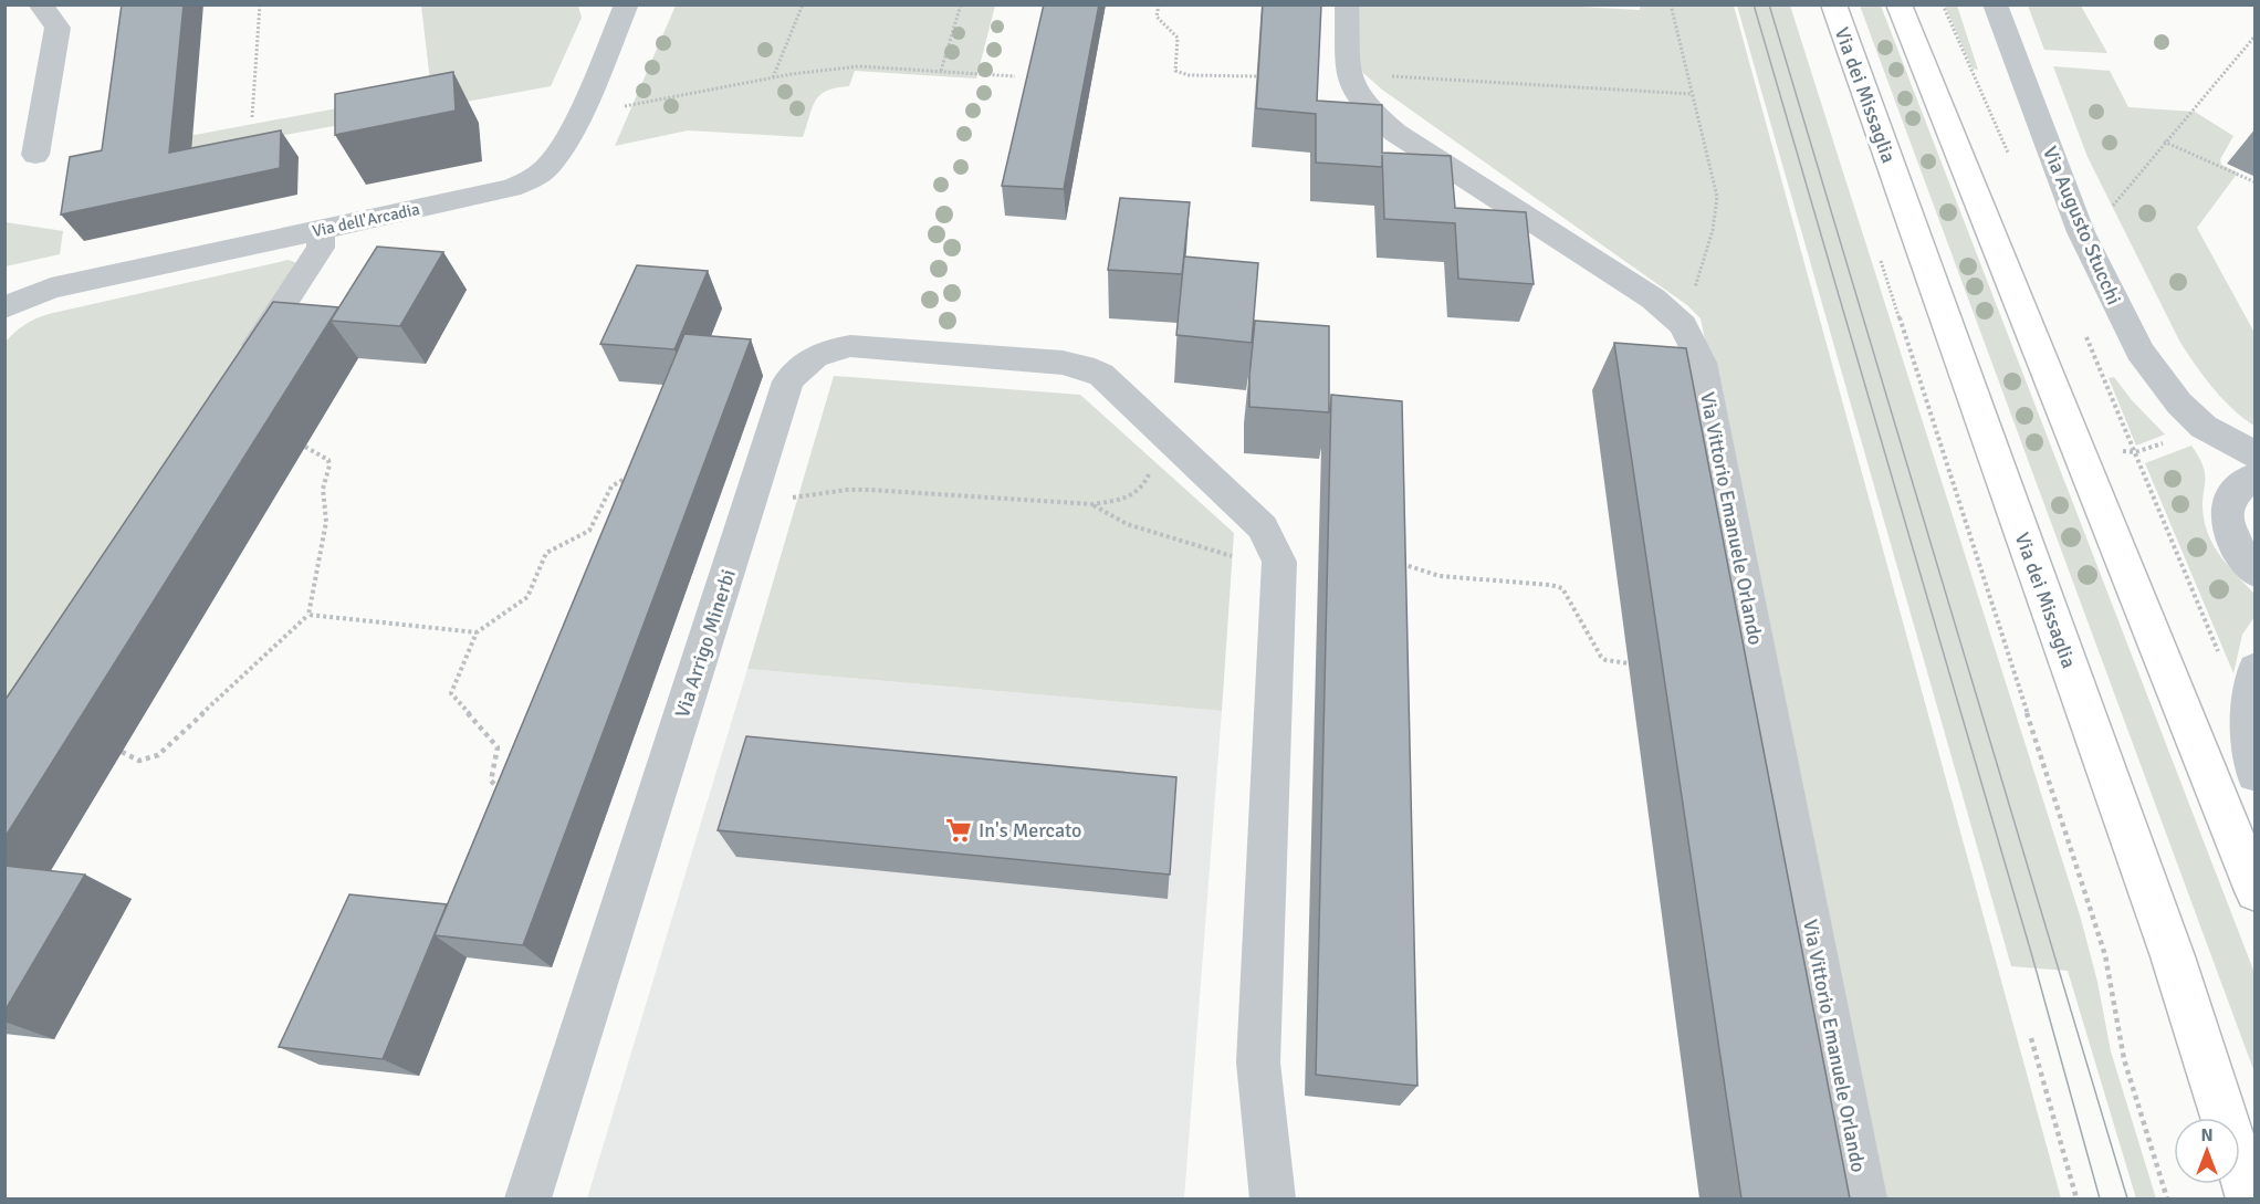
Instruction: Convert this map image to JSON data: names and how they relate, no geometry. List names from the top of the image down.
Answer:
{
  "streets": {
    "main road": ["Via dei Missaglia"],
    "street": [
      "Via dell'Arcadia",
      "Via Augusto Stucchi",
      "Via Vittorio Emanuele Orlando",
      "Via Arrigo Minerbi"
    ]
  },
  "places": {
    "supermarket": ["In's Mercato"]
  },
  "north": "top"
}
